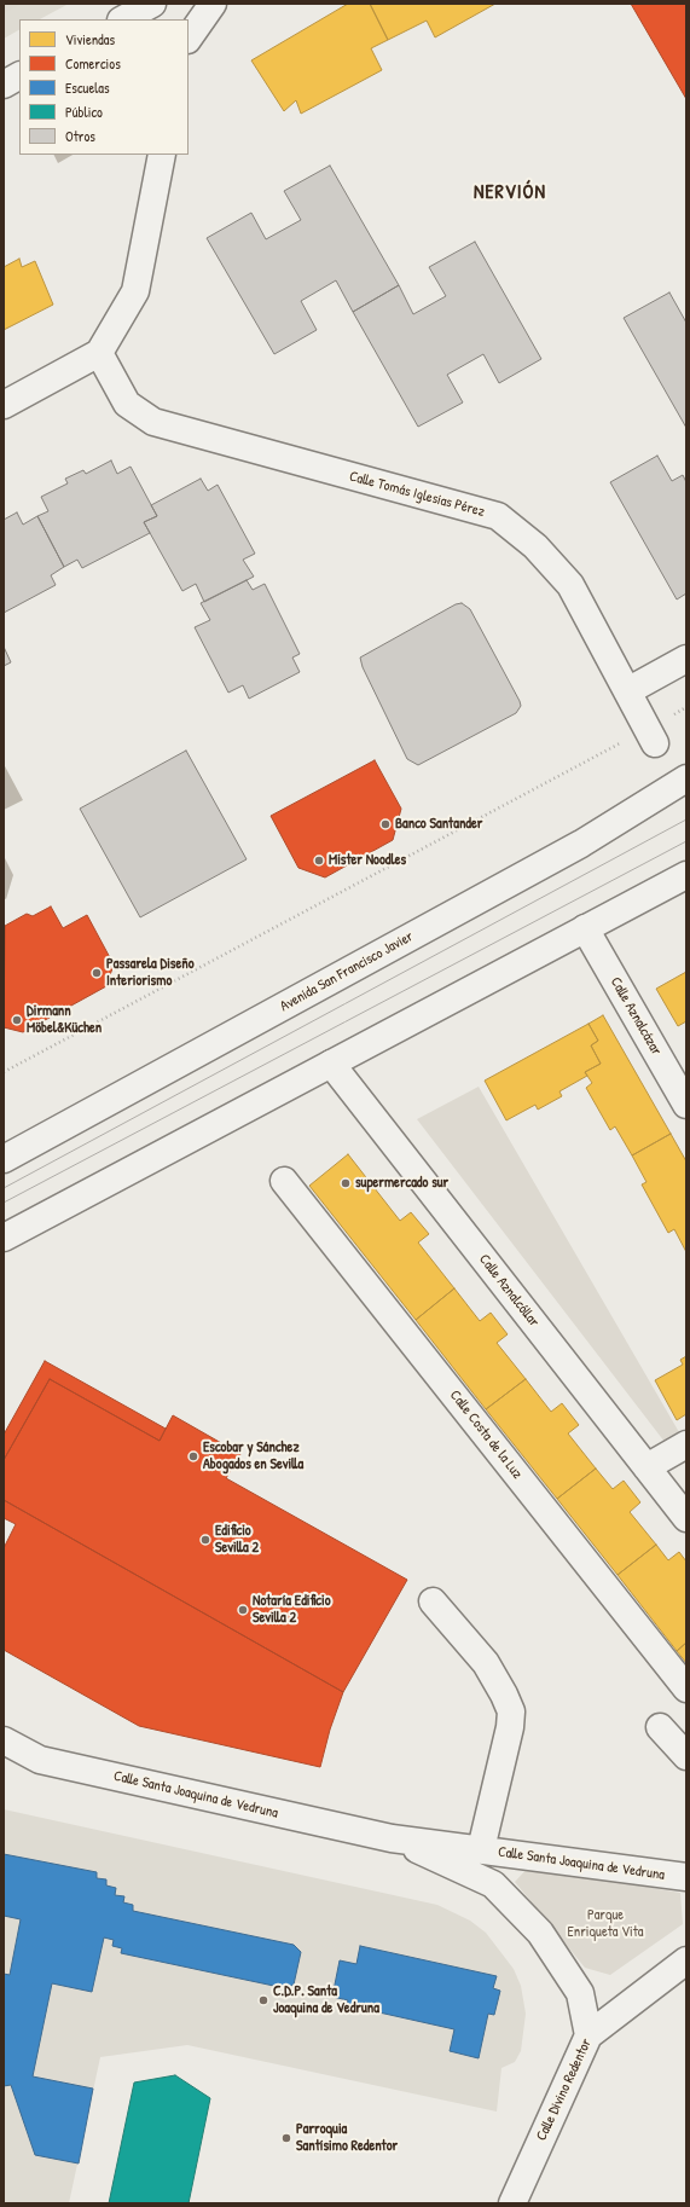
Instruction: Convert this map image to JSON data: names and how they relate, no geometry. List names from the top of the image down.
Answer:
{
  "streets": {
    "street": [
      "Calle Tomás Iglesias Pérez",
      "Avenida San Francisco Javier",
      "Calle Aznalcázar",
      "Calle Aznalcóllar",
      "Calle Costa de la Luz",
      "Calle Santa Joaquina de Vedruna",
      "Calle Divino Redentor"
    ]
  },
  "crossings": [
    ["Calle Santa Joaquina de Vedruna", "Calle Divino Redentor"]
  ],
  "districts": ["NERVIÓN"],
  "parks": ["Parque Enriqueta Vita"],
  "places": [
    "Banco Santander",
    "Mister Noodles",
    "Passarela Diseño Interiorismo",
    "Dirmann Möbel&Küchen",
    "supermercado sur",
    "Escobar y Sánchez Abogados en Sevilla",
    "Edificio Sevilla 2",
    "Notaría Edificio Sevilla 2",
    "C.D.P. Santa Joaquina de Vedruna",
    "Parroquia Santísimo Redentor"
  ],
  "legend": [
    "Viviendas",
    "Comercios",
    "Escuelas",
    "Público",
    "Otros"
  ]
}
